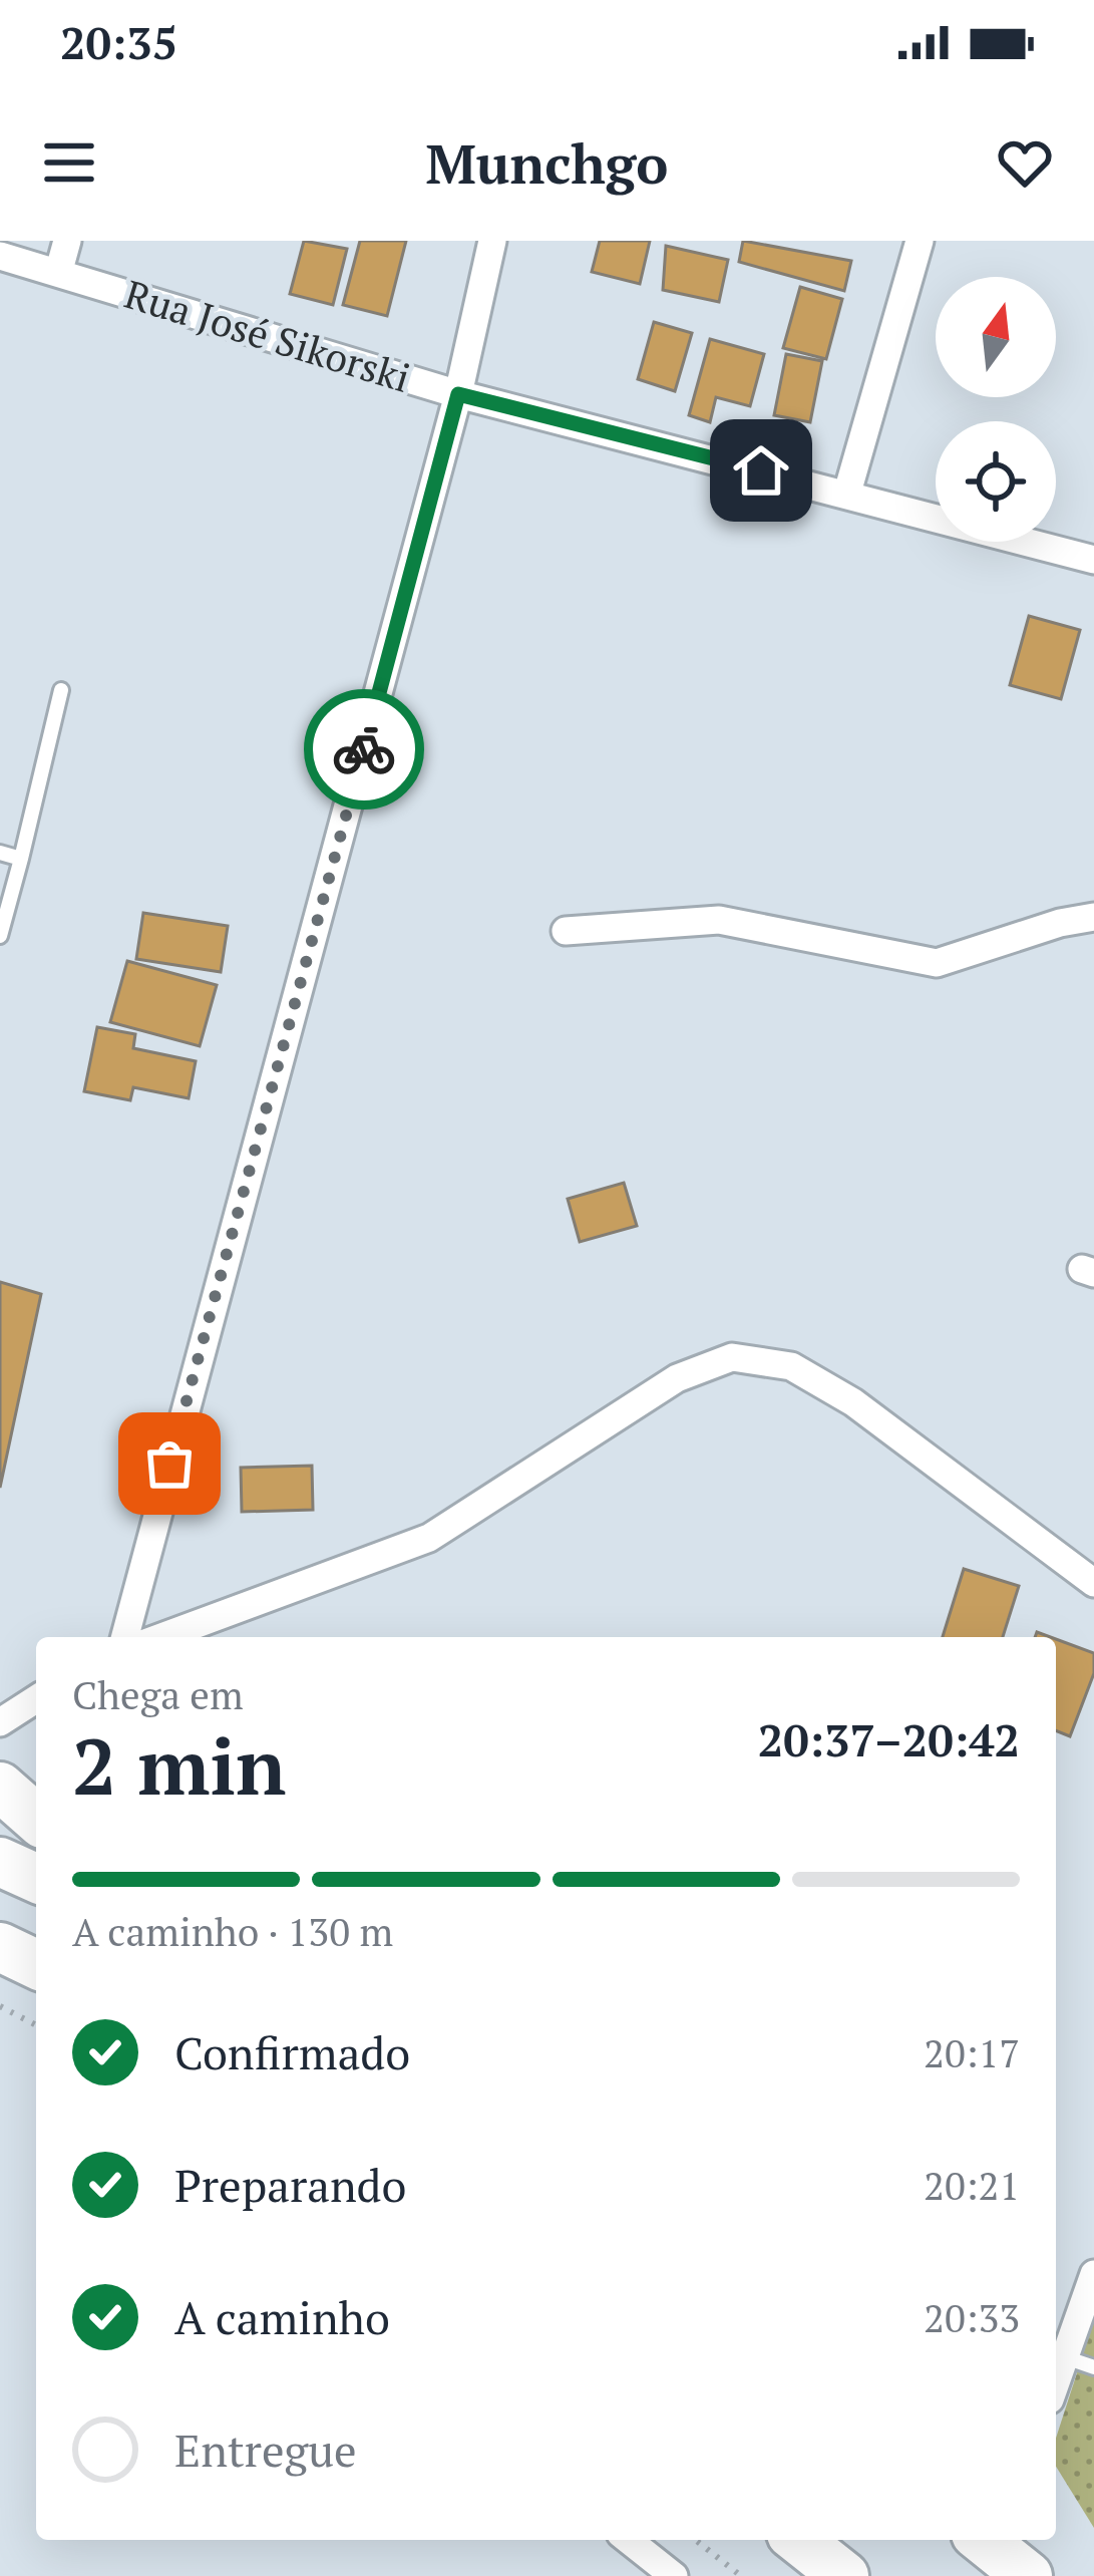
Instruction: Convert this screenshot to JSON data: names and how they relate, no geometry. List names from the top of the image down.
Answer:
{
  "streets": {
    "street": ["Rua José Sikorski"]
  },
  "north": "top",
  "page": {
    "status": "20:35",
    "header": "Munchgo",
    "heading": ["2 min", "Chega em", "20:37–20:42"],
    "bar": "A caminho · 130 m",
    "list": [
      ["Confirmado", "20:17"],
      ["Preparando", "20:21"],
      ["A caminho", "20:33"],
      "Entregue"
    ]
  }
}
